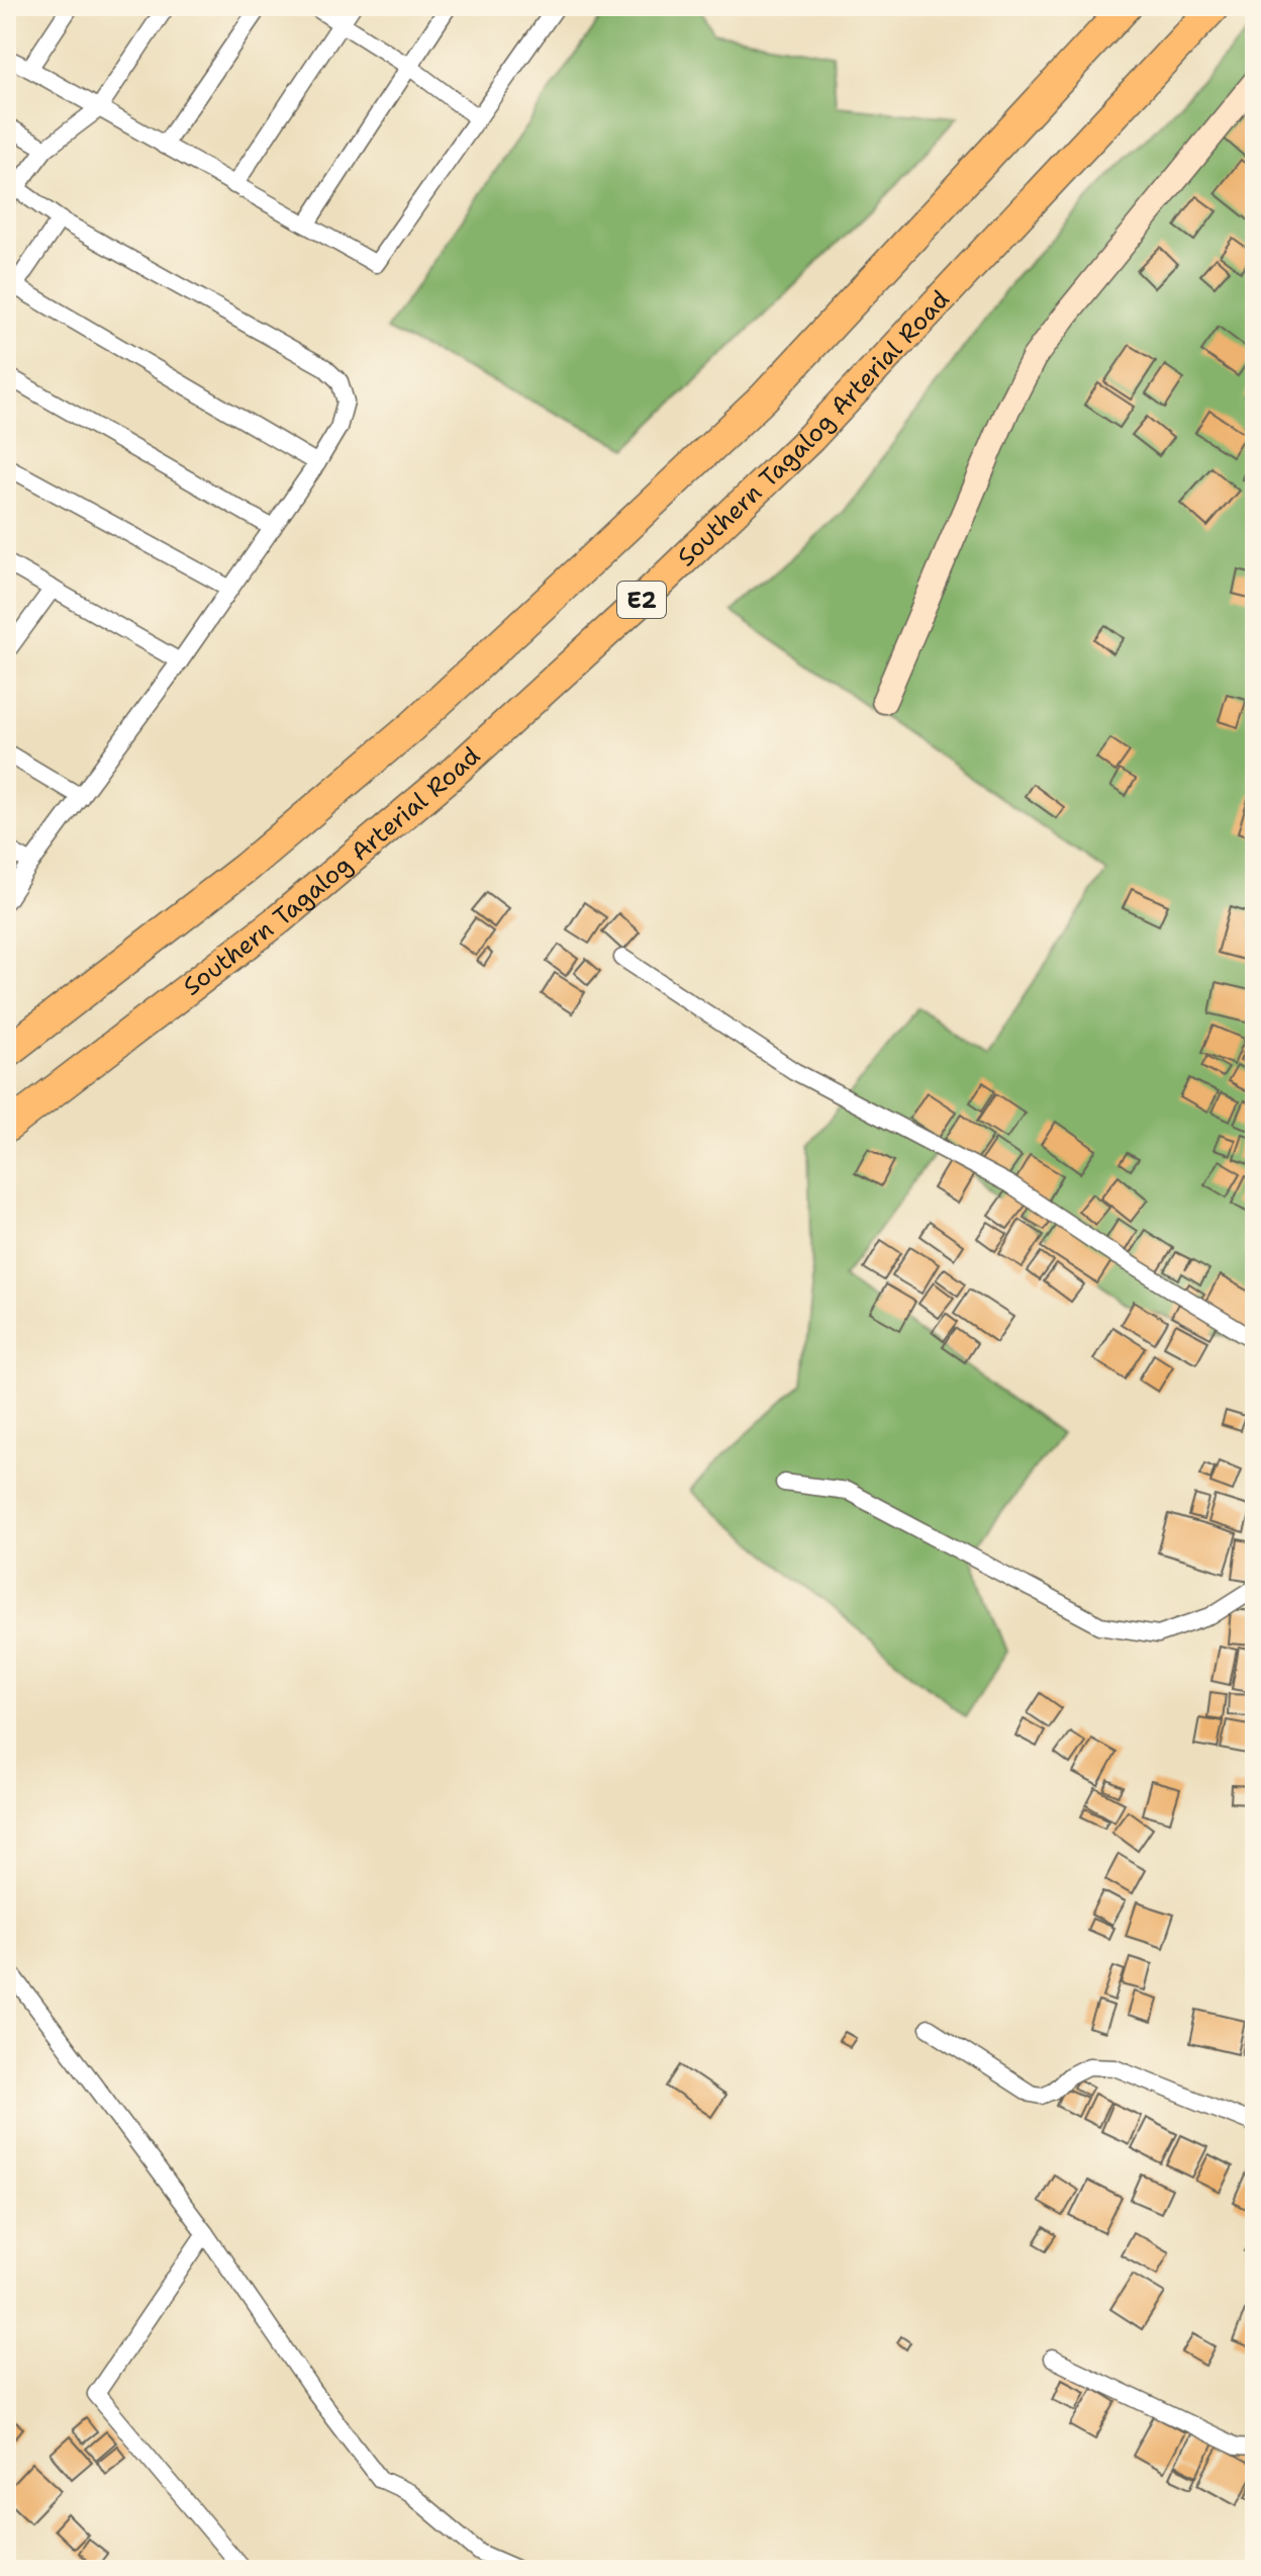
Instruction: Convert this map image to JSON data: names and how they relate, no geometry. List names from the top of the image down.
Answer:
{
  "streets": {
    "highway": ["Southern Tagalog Arterial Road", "E2"]
  }
}
